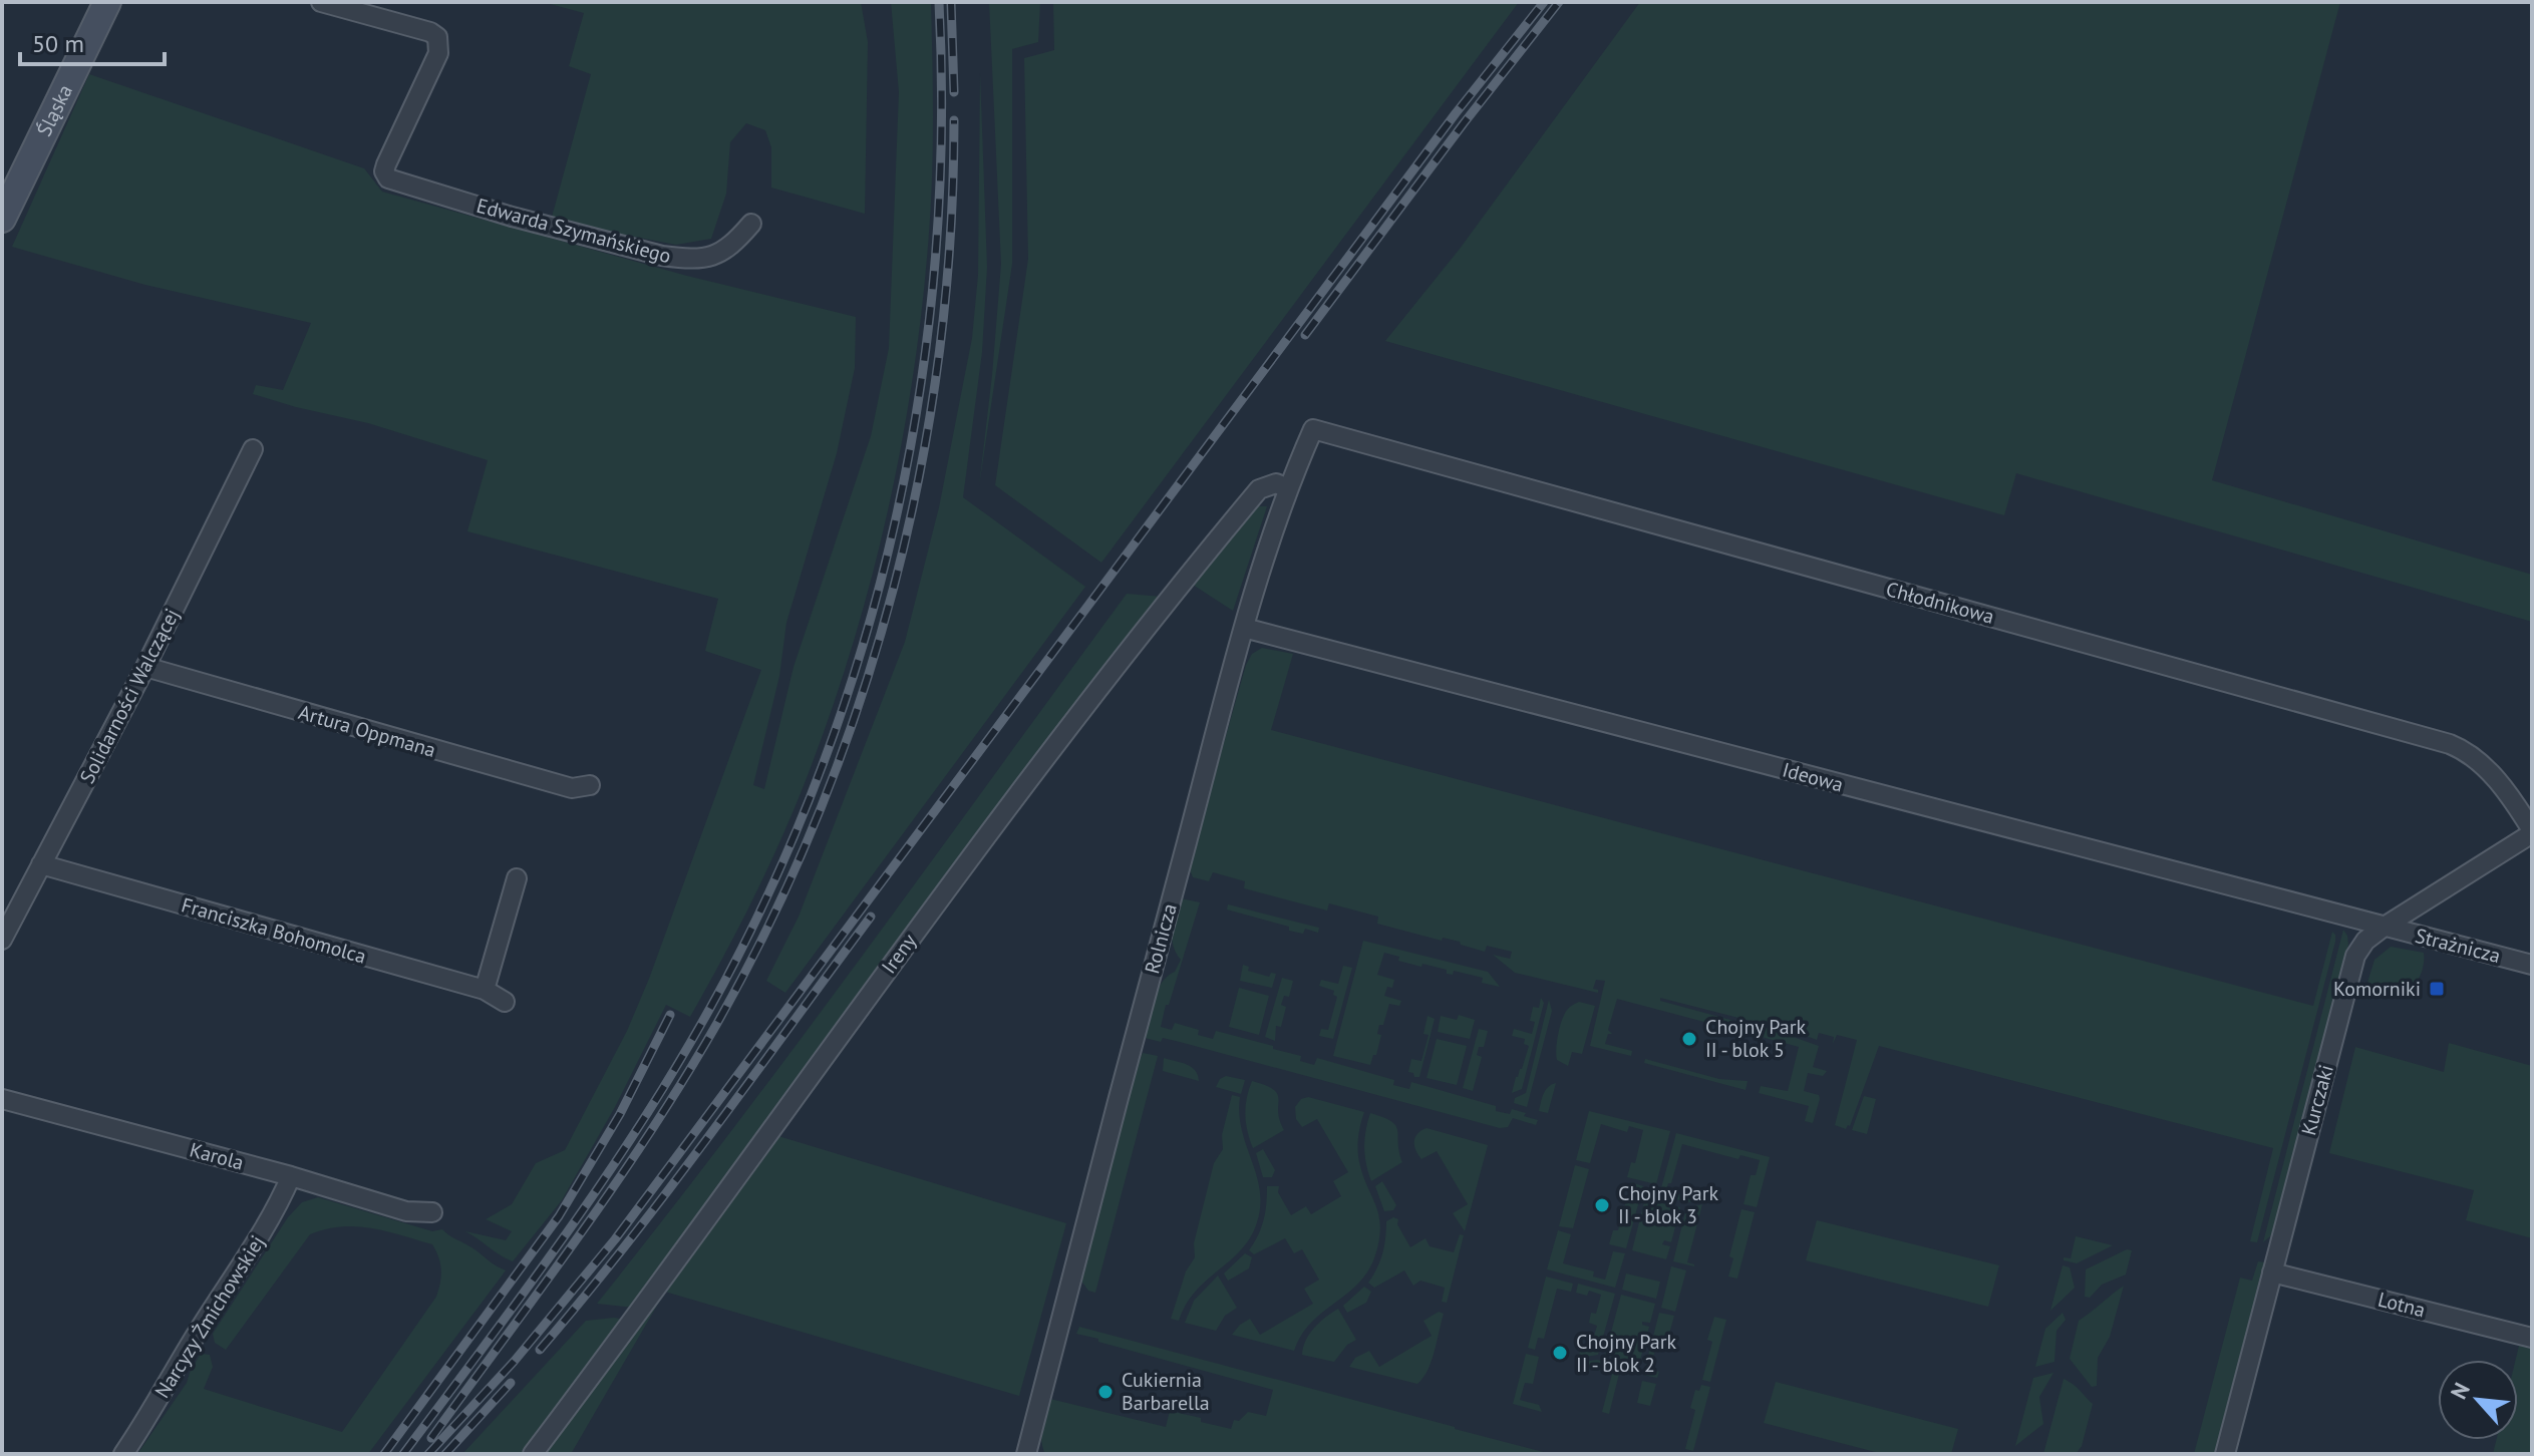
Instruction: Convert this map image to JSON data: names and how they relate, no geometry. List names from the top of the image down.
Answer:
{
  "streets": {
    "street": [
      "Śląska",
      "Edwarda Szymańskiego",
      "Chłodnikowa",
      "Solidarności Walczącej",
      "Artura Oppmana",
      "Ideowa",
      "Franciszka Bohomolca",
      "Rolnicza",
      "Strażnicza",
      "Ireny",
      "Kurczaki",
      "Karola",
      "Lotna",
      "Narcyzy Żmichowskiej"
    ]
  },
  "crossings": [
    ["Chłodnikowa", "Rolnicza"],
    ["Chłodnikowa", "Kurczaki"],
    ["Solidarności Walczącej", "Artura Oppmana"],
    ["Solidarności Walczącej", "Franciszka Bohomolca"],
    ["Ideowa", "Rolnicza"],
    ["Ideowa", "Strażnicza"],
    ["Ideowa", "Kurczaki"],
    ["Rolnicza", "Ireny"],
    ["Strażnicza", "Kurczaki"],
    ["Kurczaki", "Lotna"],
    ["Karola", "Narcyzy Żmichowskiej"]
  ],
  "places": {
    "transit": ["Komorniki"],
    "other": [
      "Chojny Park II - blok 5",
      "Chojny Park II - blok 3",
      "Chojny Park II - blok 2",
      "Cukiernia Barbarella"
    ]
  },
  "scale_bar": "50 m",
  "north": "top left"
}
